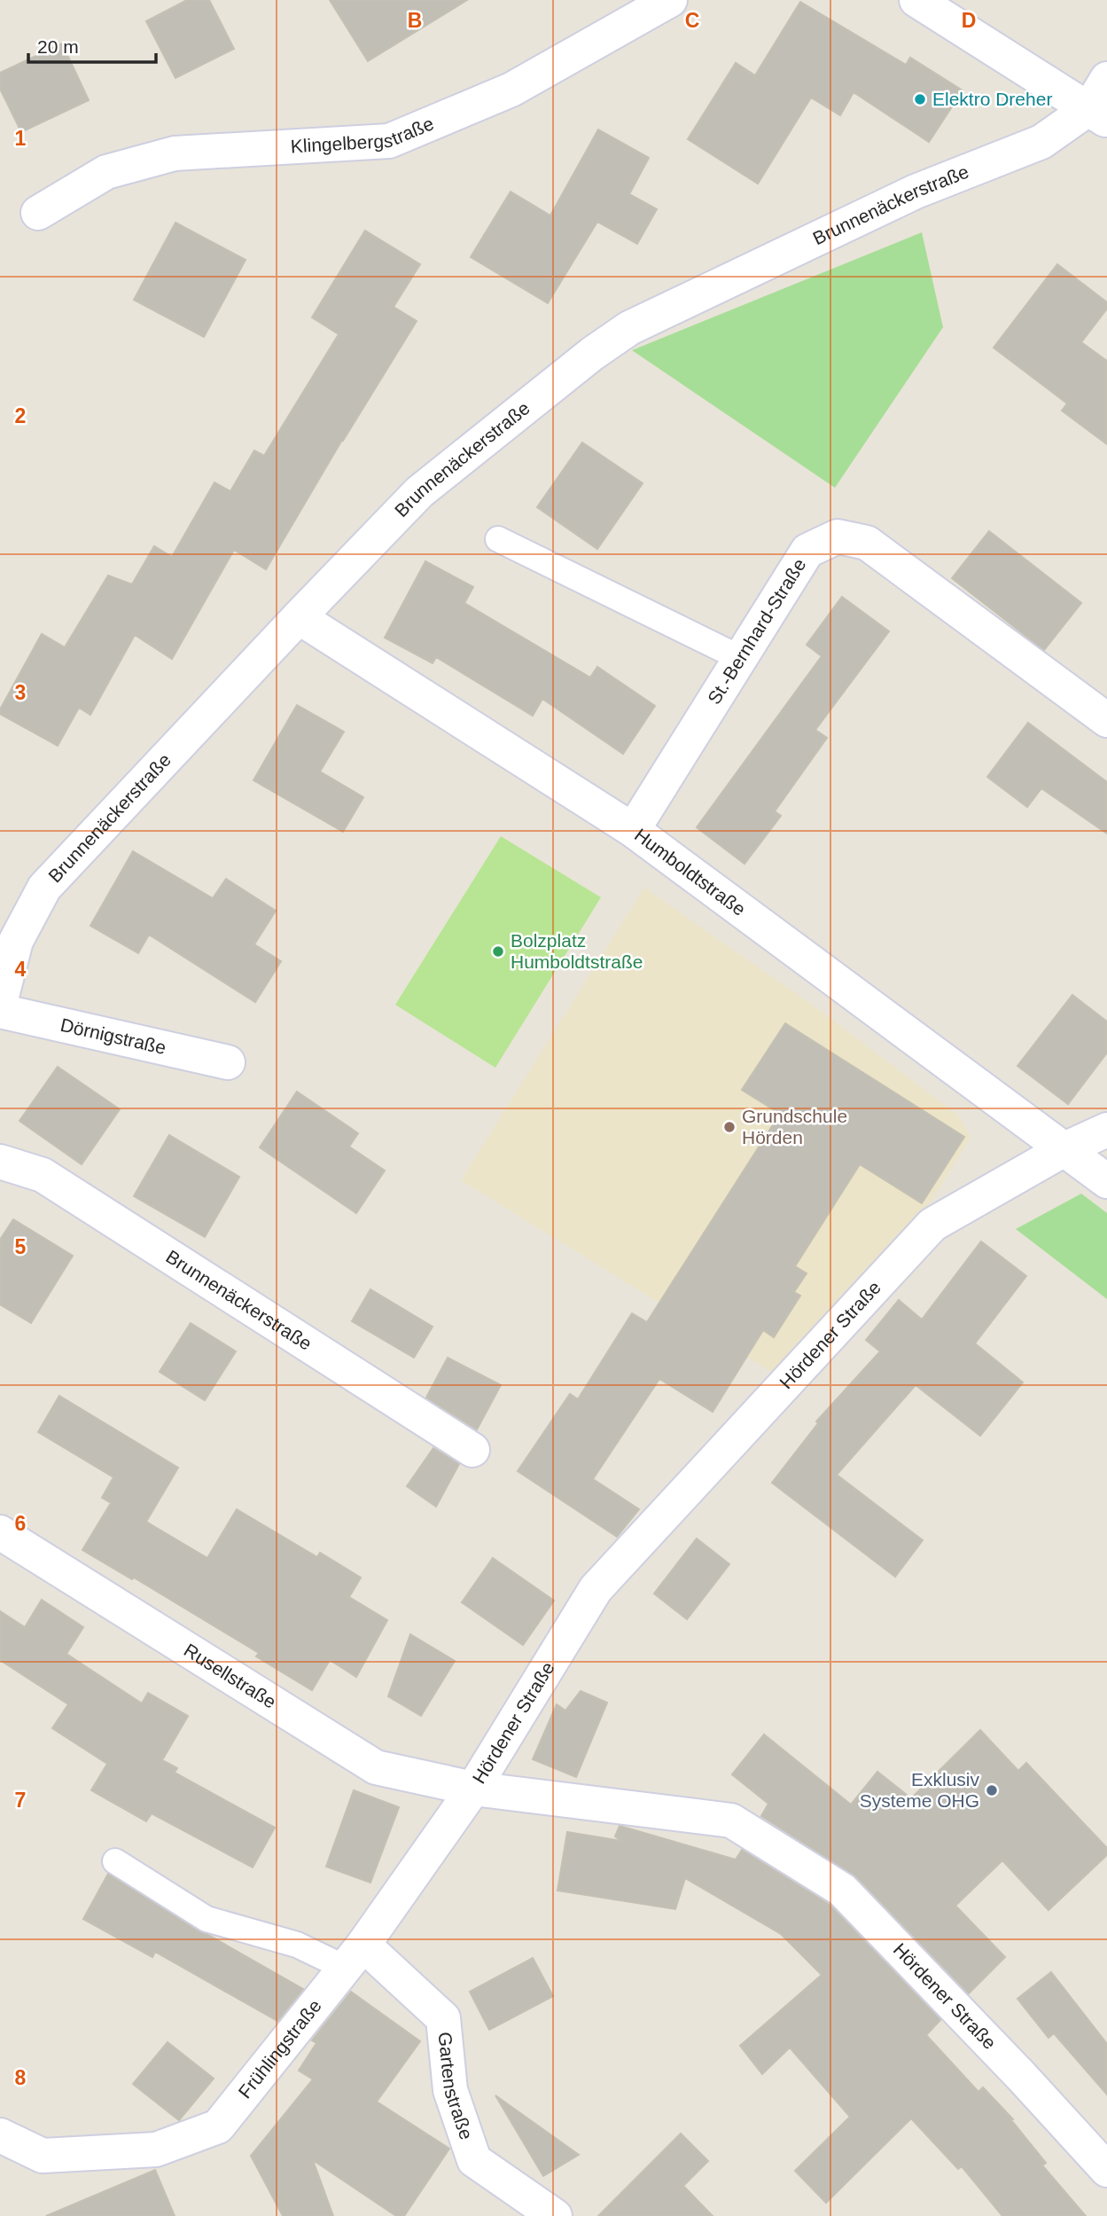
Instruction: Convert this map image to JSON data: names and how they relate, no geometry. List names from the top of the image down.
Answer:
{
  "streets": {
    "street": [
      "Klingelbergstraße",
      "Brunnenäckerstraße",
      "St.-Bernhard-Straße",
      "Humboldtstraße",
      "Dörnigstraße",
      "Hördener Straße",
      "Rusellstraße",
      "Frühlingstraße",
      "Gartenstraße"
    ]
  },
  "crossings": [
    ["Brunnenäckerstraße", "Humboldtstraße"],
    ["St.-Bernhard-Straße", "Humboldtstraße"],
    ["Humboldtstraße", "Hördener Straße"],
    ["Hördener Straße", "Rusellstraße"],
    ["Hördener Straße", "Frühlingstraße"],
    ["Rusellstraße", "Frühlingstraße"],
    ["Frühlingstraße", "Gartenstraße"]
  ],
  "places": [
    "Elektro Dreher",
    "Bolzplatz Humboldtstraße",
    "Grundschule Hörden",
    "Exklusiv Systeme OHG"
  ],
  "scale_bar": "20 m",
  "grid": {
    "columns": ["B", "C", "D"],
    "rows": [
      "1",
      "2",
      "3",
      "4",
      "5",
      "6",
      "7",
      "8"
    ]
  }
}
